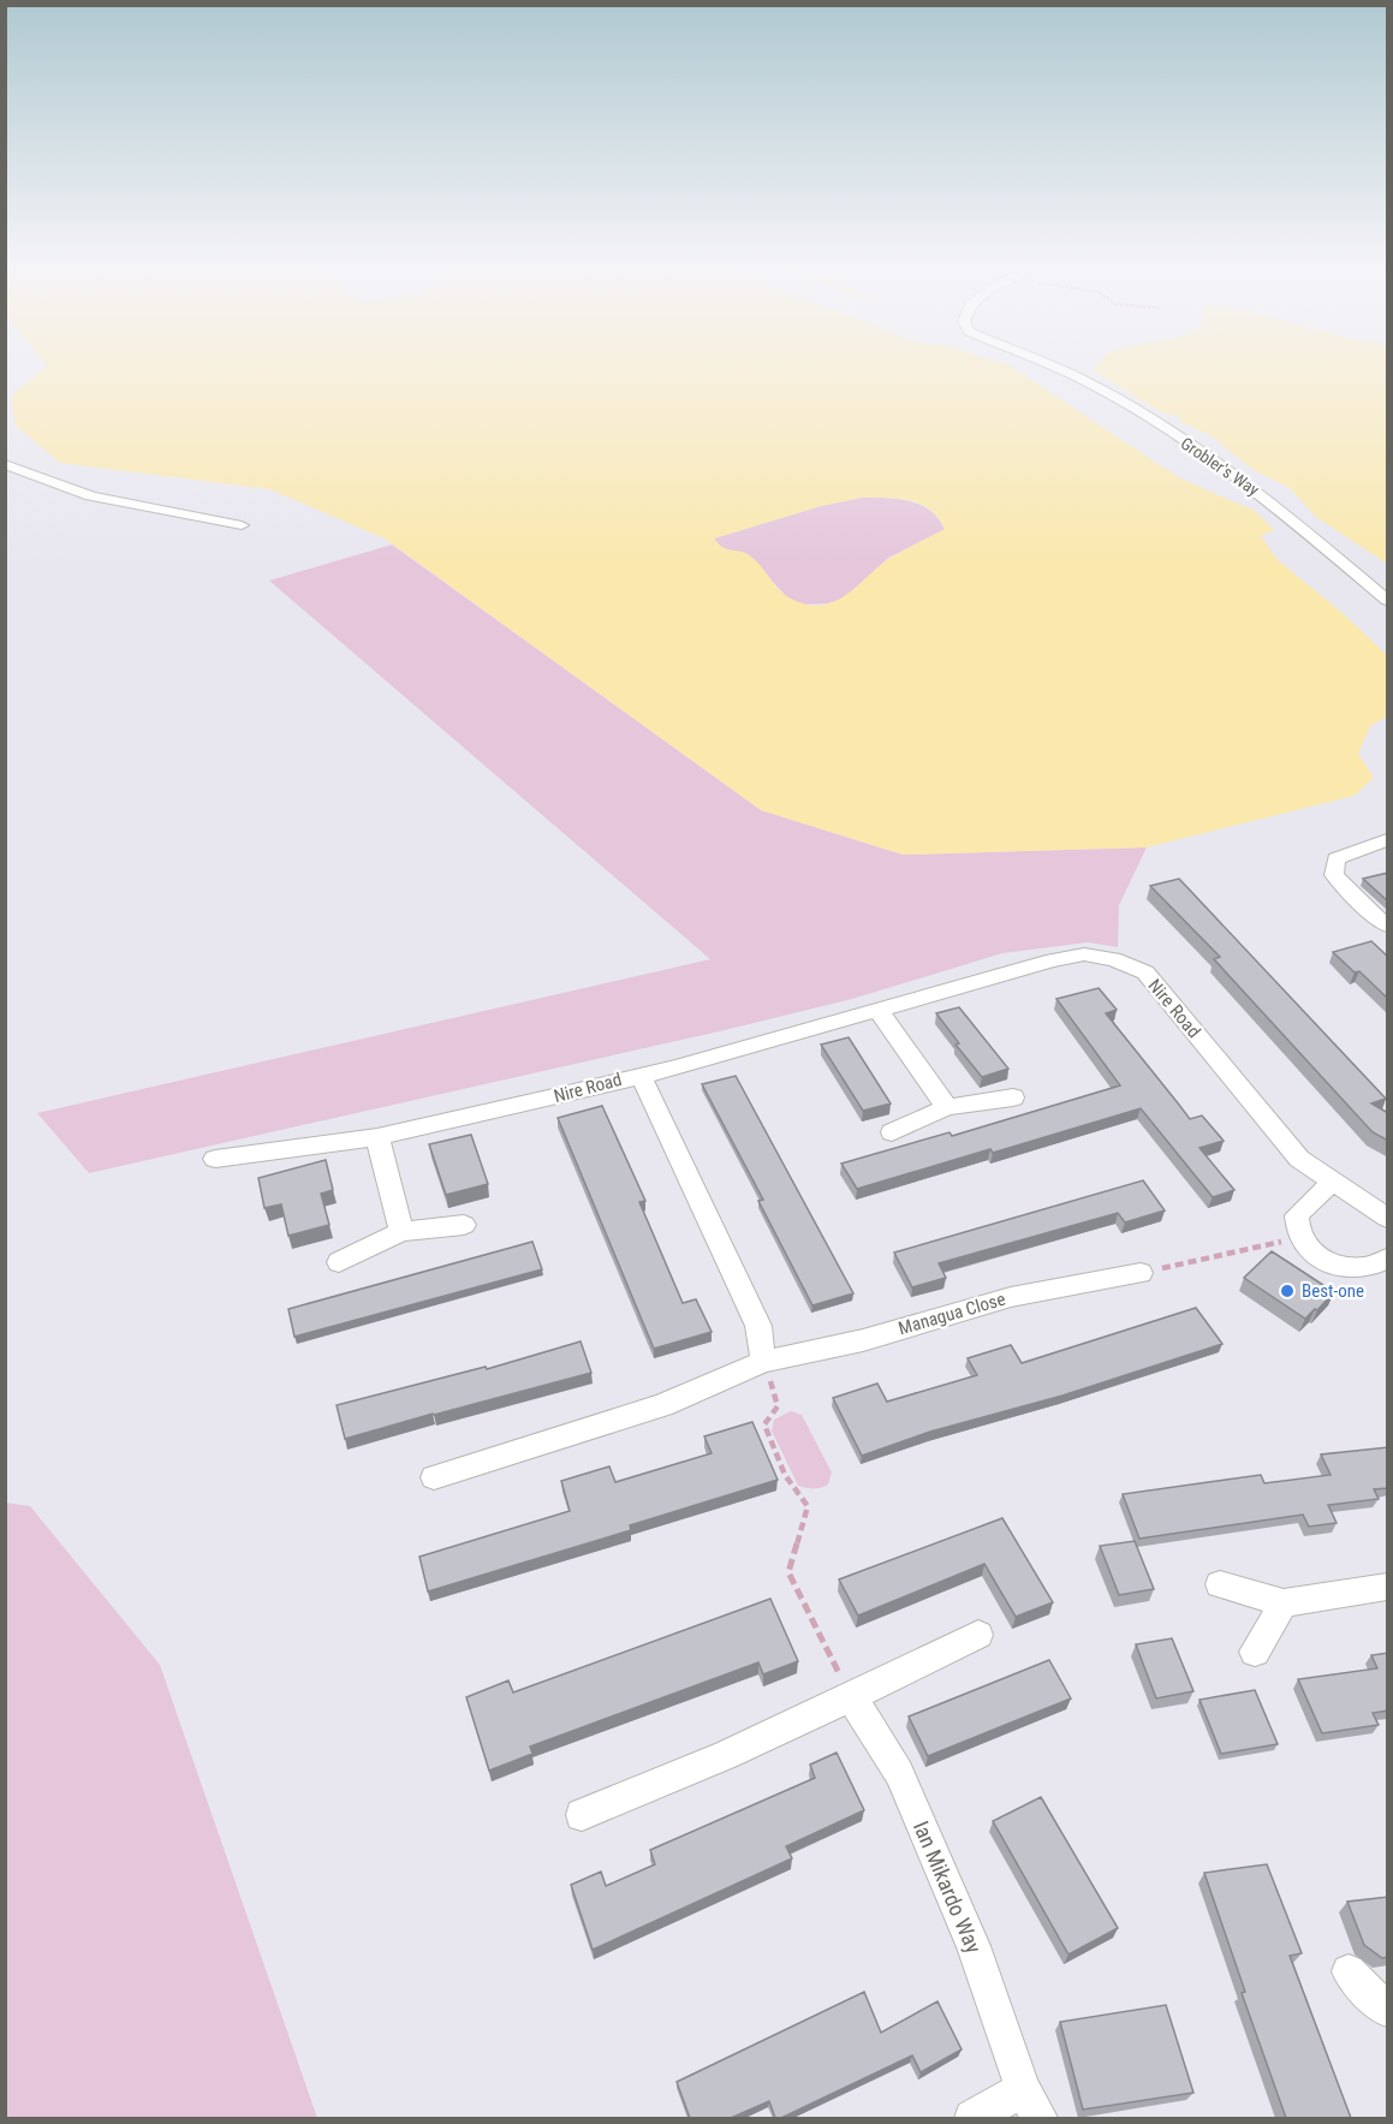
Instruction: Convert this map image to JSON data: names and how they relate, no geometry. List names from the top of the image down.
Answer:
{
  "streets": {
    "street": [
      "Grobler's Way",
      "Nire Road",
      "Managua Close",
      "Ian Mikardo Way"
    ]
  },
  "places": ["Best-one"]
}
